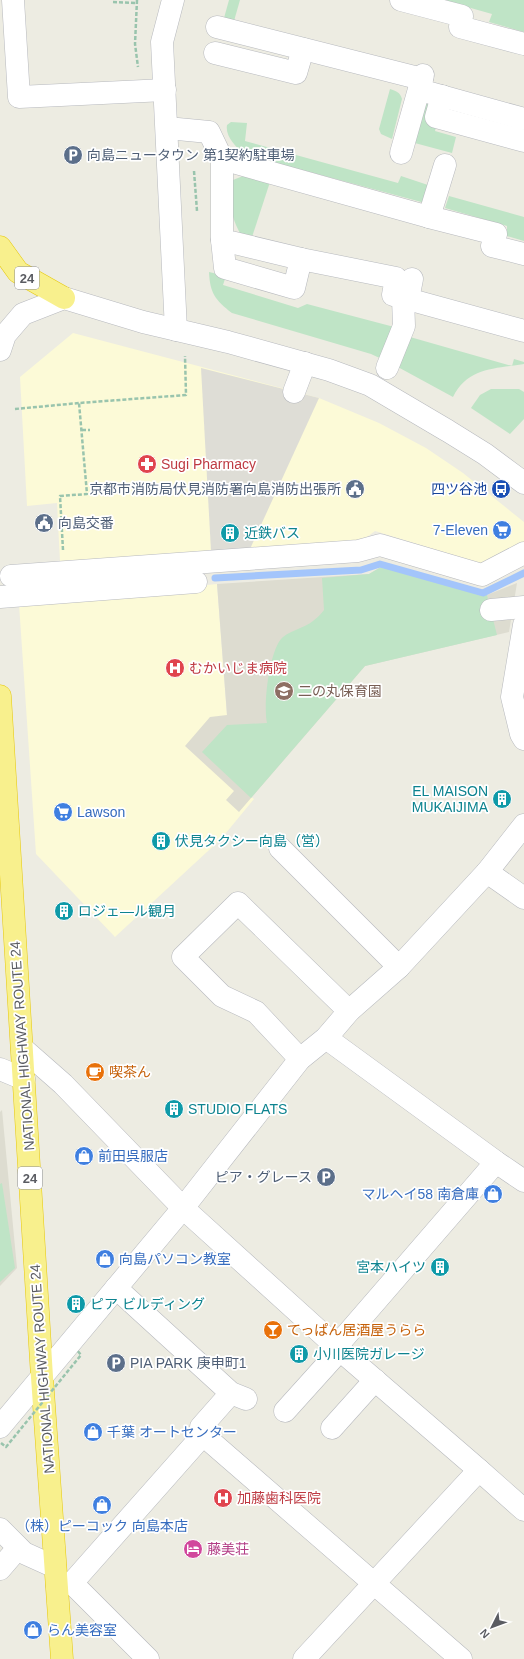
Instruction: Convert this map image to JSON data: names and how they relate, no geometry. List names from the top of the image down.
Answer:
{
  "streets": {
    "highway": ["24", "NATIONAL HIGHWAY ROUTE 24"]
  },
  "places": {
    "parking": ["向島ニュータウン 第1契約駐車場", "ピア・グレース", "PIA PARK 庚申町1"],
    "pharmacy": ["Sugi Pharmacy"],
    "public building": ["京都市消防局伏見消防署向島消防出張所", "向島交番"],
    "bus stop": ["四ツ谷池"],
    "supermarket": ["7-Eleven", "Lawson"],
    "building": [
      "近鉄バス",
      "EL MAISON MUKAIJIMA",
      "伏見タクシー向島（営）",
      "ロジェ―ル観月",
      "STUDIO FLATS",
      "宮本ハイツ",
      "ピア ビルディング",
      "小川医院ガレージ"
    ],
    "hospital": ["むかいじま病院", "加藤歯科医院"],
    "school or university": ["二の丸保育園"],
    "cafe": ["喫茶ん"],
    "shop": [
      "前田呉服店",
      "マルヘイ58 南倉庫",
      "向島パソコン教室",
      "千葉 オートセンター",
      "（株）ピーコック 向島本店",
      "らん美容室"
    ],
    "bar": ["てっぱん居酒屋うらら"],
    "hotel": ["藤美荘"]
  },
  "north": "bottom left"
}
